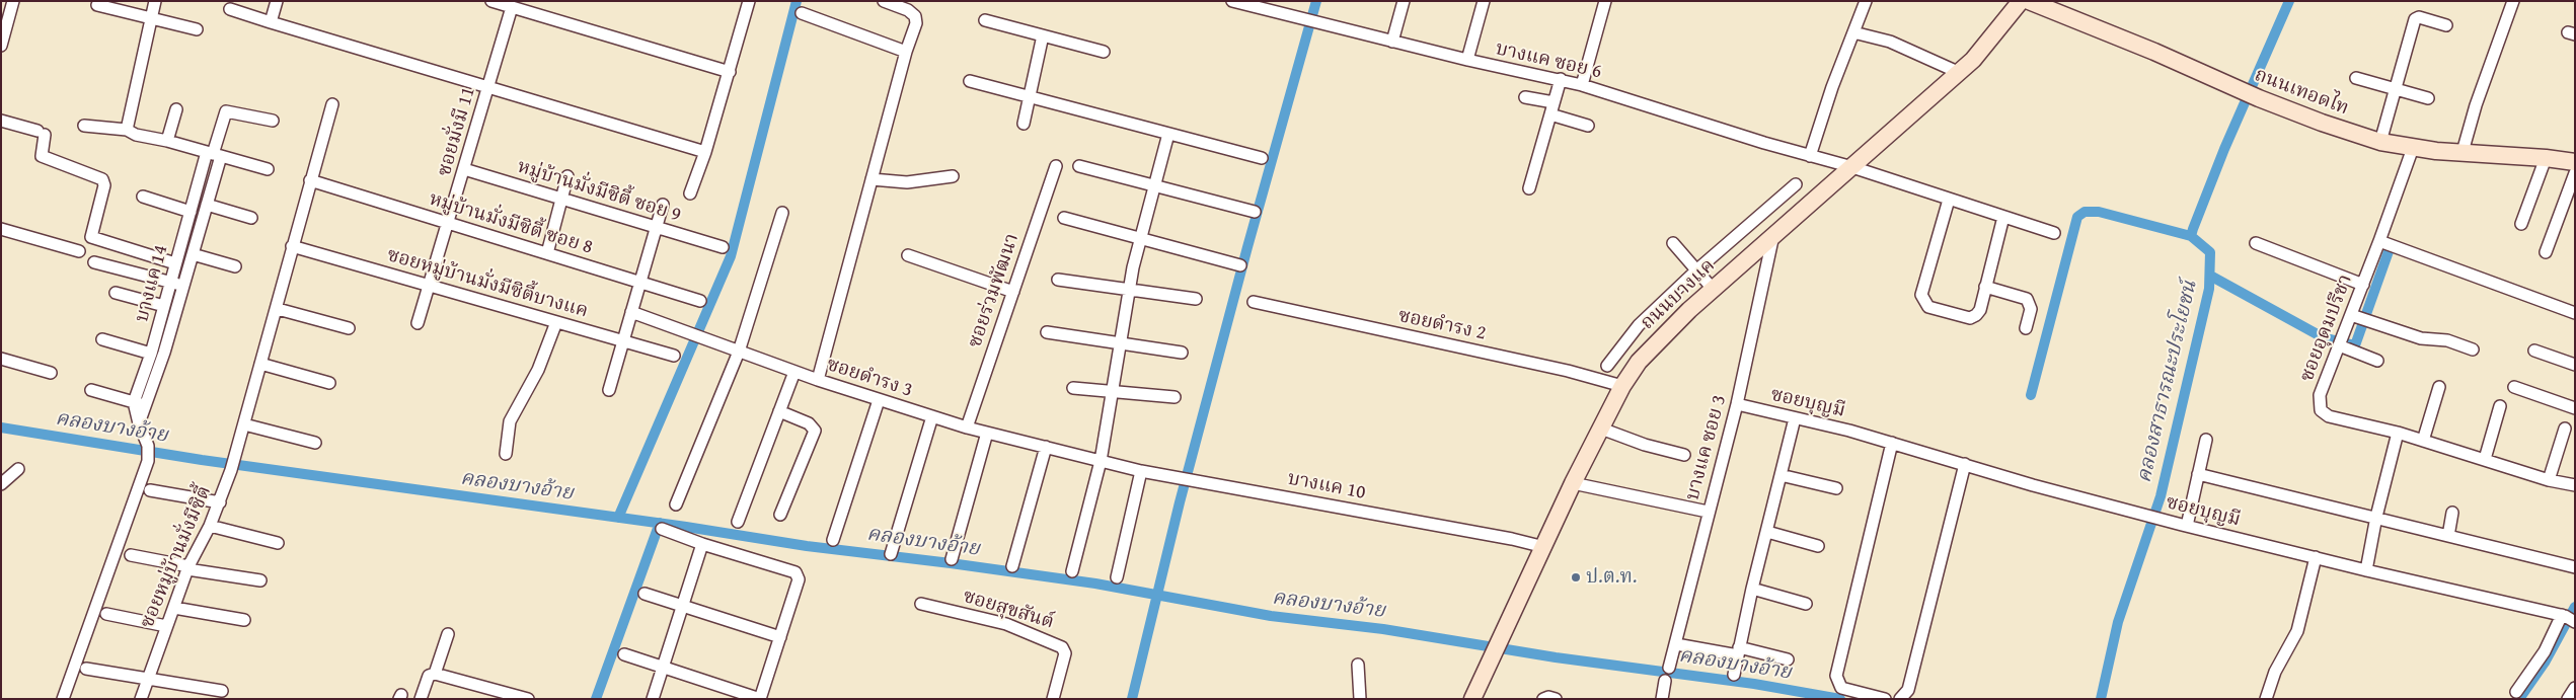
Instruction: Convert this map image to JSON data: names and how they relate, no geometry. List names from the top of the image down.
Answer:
{
  "streets": {
    "main road": ["ถนนเทอดไท", "ถนนบางแค"],
    "street": [
      "บางแค ซอย 6",
      "ซอยมั่งมี 11",
      "หมู่บ้านมั่งมีซิตี้ ซอย 9",
      "หมู่บ้านมั่งมีซิตี้ ซอย 8",
      "บางแค 14",
      "ซอยหมู่บ้านมั่งมีซิตี้บางแค",
      "ซอยร่วมพัฒนา",
      "ซอยดำรง 2",
      "ซอยอุดมปรีชา",
      "ซอยดำรง 3",
      "ซอยบุญมี",
      "บางแค ซอย 3",
      "บางแค 10",
      "ซอยหมู่บ้านมั่งมีซิตี้",
      "ซอยสุขสันต์"
    ]
  },
  "crossings": [
    ["บางแค ซอย 6", "ถนนบางแค"],
    ["ถนนเทอดไท", "ซอยอุดมปรีชา"],
    ["ซอยมั่งมี 11", "หมู่บ้านมั่งมีซิตี้ ซอย 9"],
    ["ซอยมั่งมี 11", "หมู่บ้านมั่งมีซิตี้ ซอย 8"],
    ["ซอยมั่งมี 11", "ซอยหมู่บ้านมั่งมีซิตี้บางแค"],
    ["ซอยร่วมพัฒนา", "ซอยดำรง 3"],
    ["ถนนบางแค", "ซอยดำรง 2"],
    ["ถนนบางแค", "บางแค ซอย 3"],
    ["ถนนบางแค", "บางแค 10"],
    ["ซอยดำรง 3", "บางแค 10"],
    ["ซอยบุญมี", "บางแค ซอย 3"]
  ],
  "water": ["คลองสาธารณะประโยชน์", "คลองบางอ้าย"],
  "places": ["ป.ต.ท."]
}
